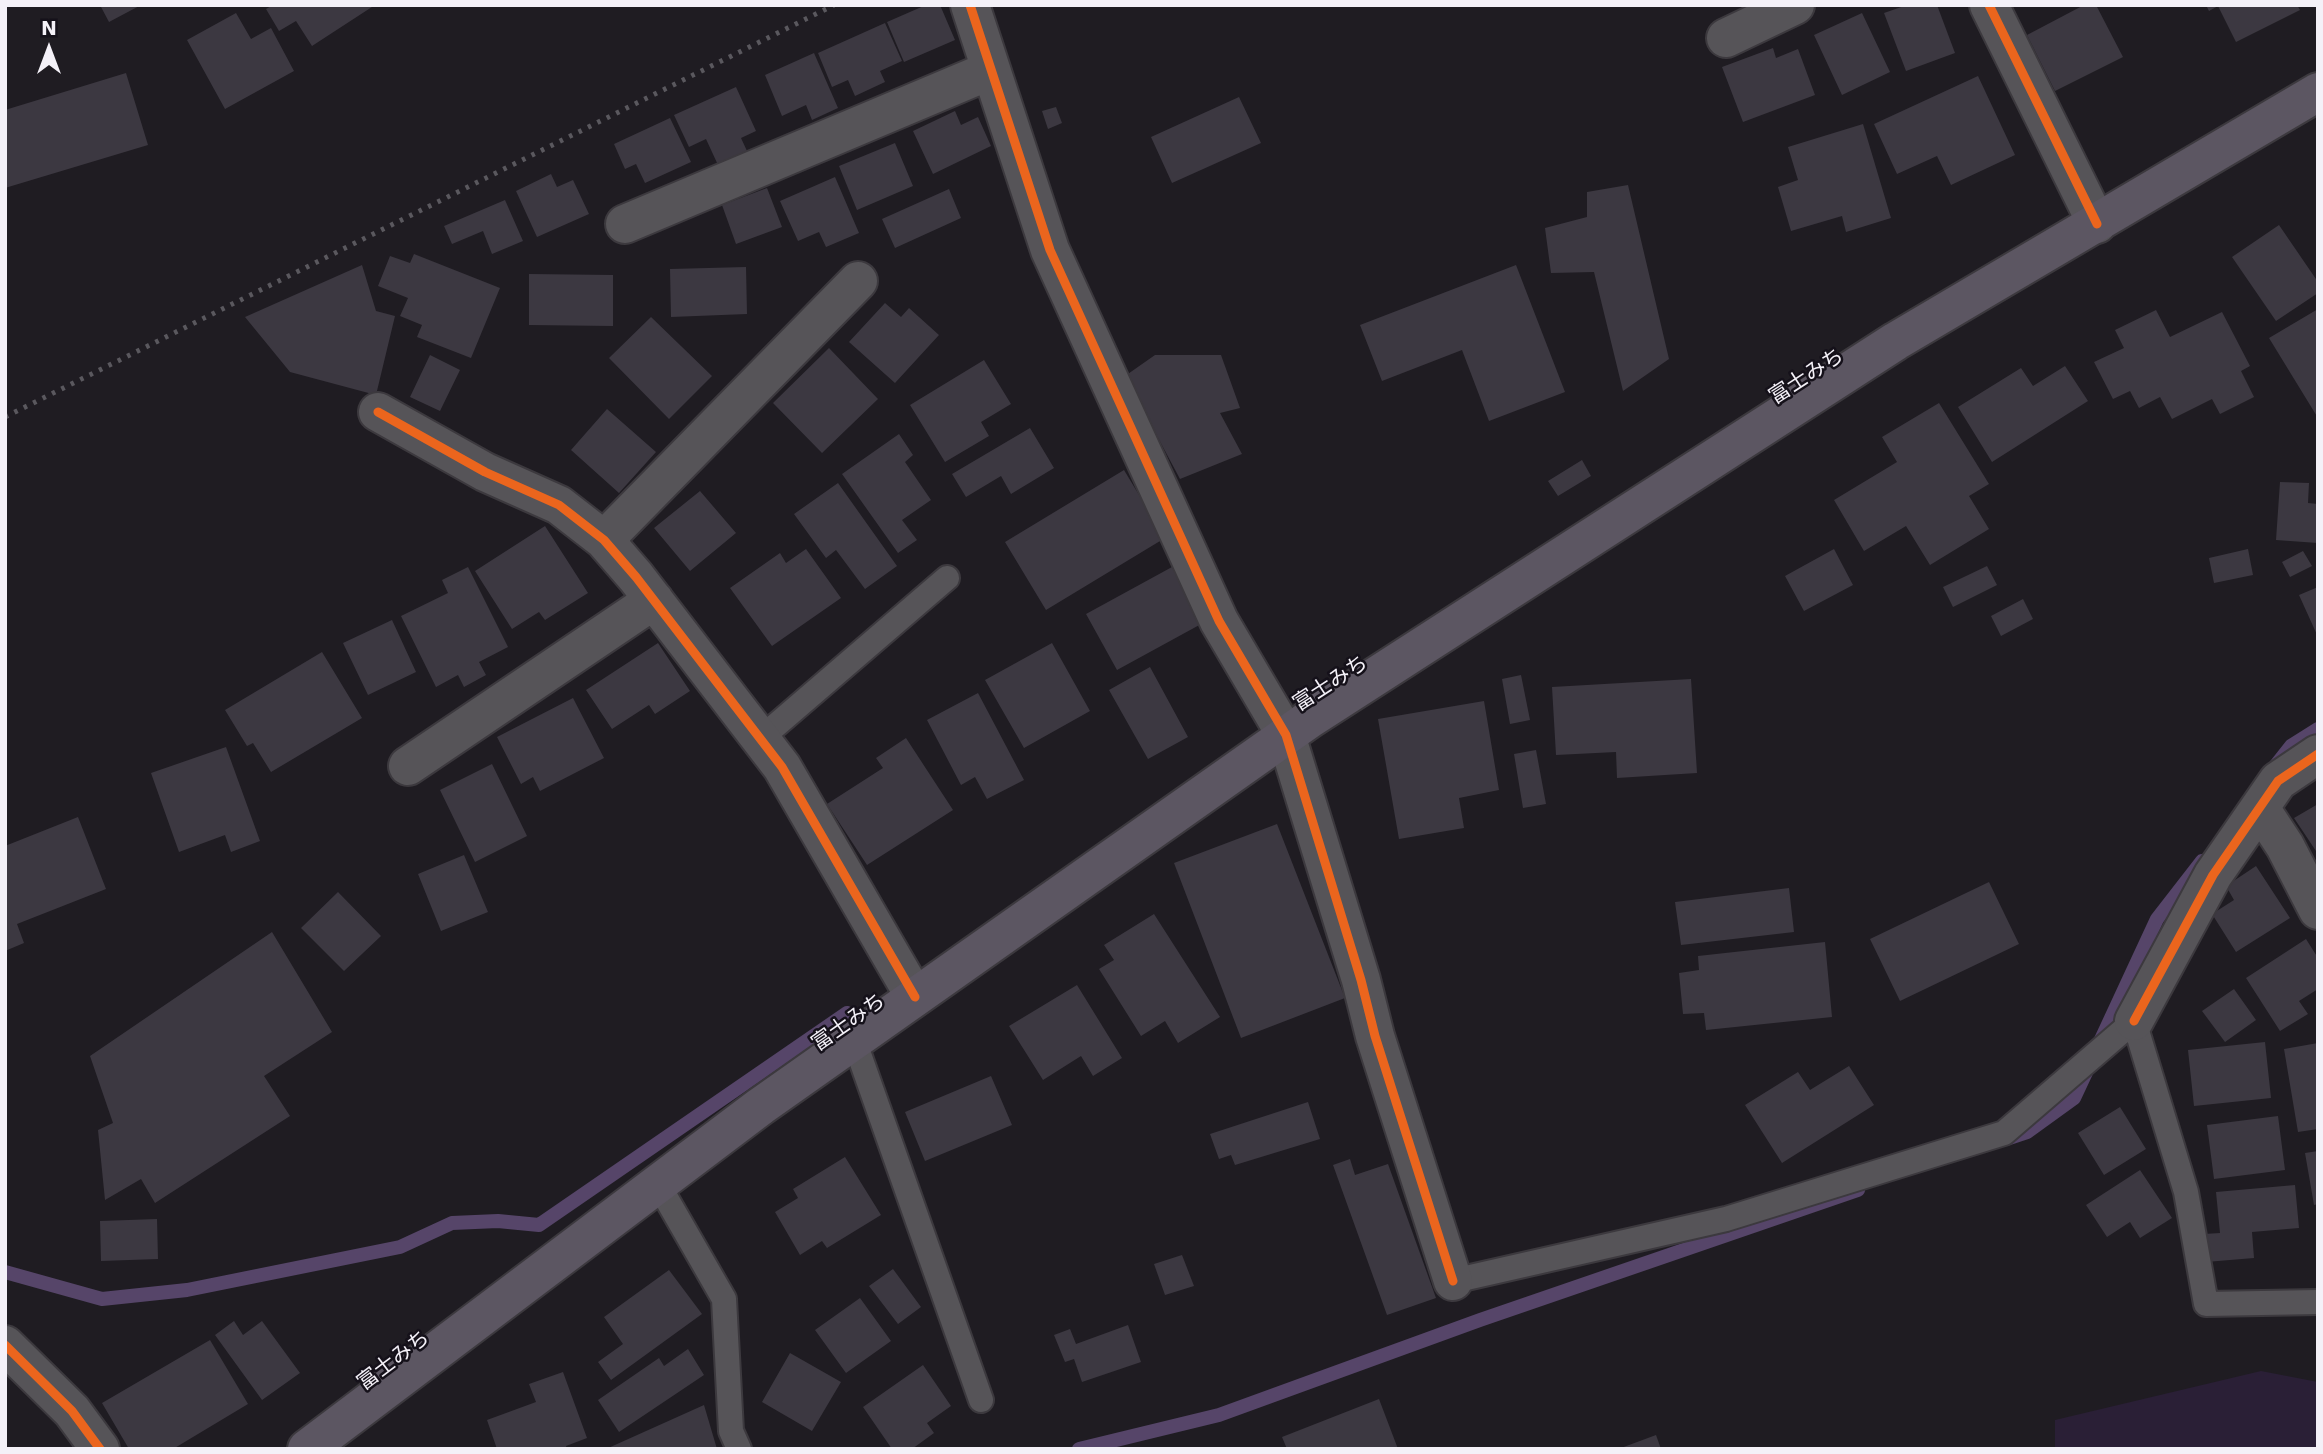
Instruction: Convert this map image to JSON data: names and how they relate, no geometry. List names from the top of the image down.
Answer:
{
  "streets": {
    "highway": ["富士みち"]
  },
  "north": "top"
}
